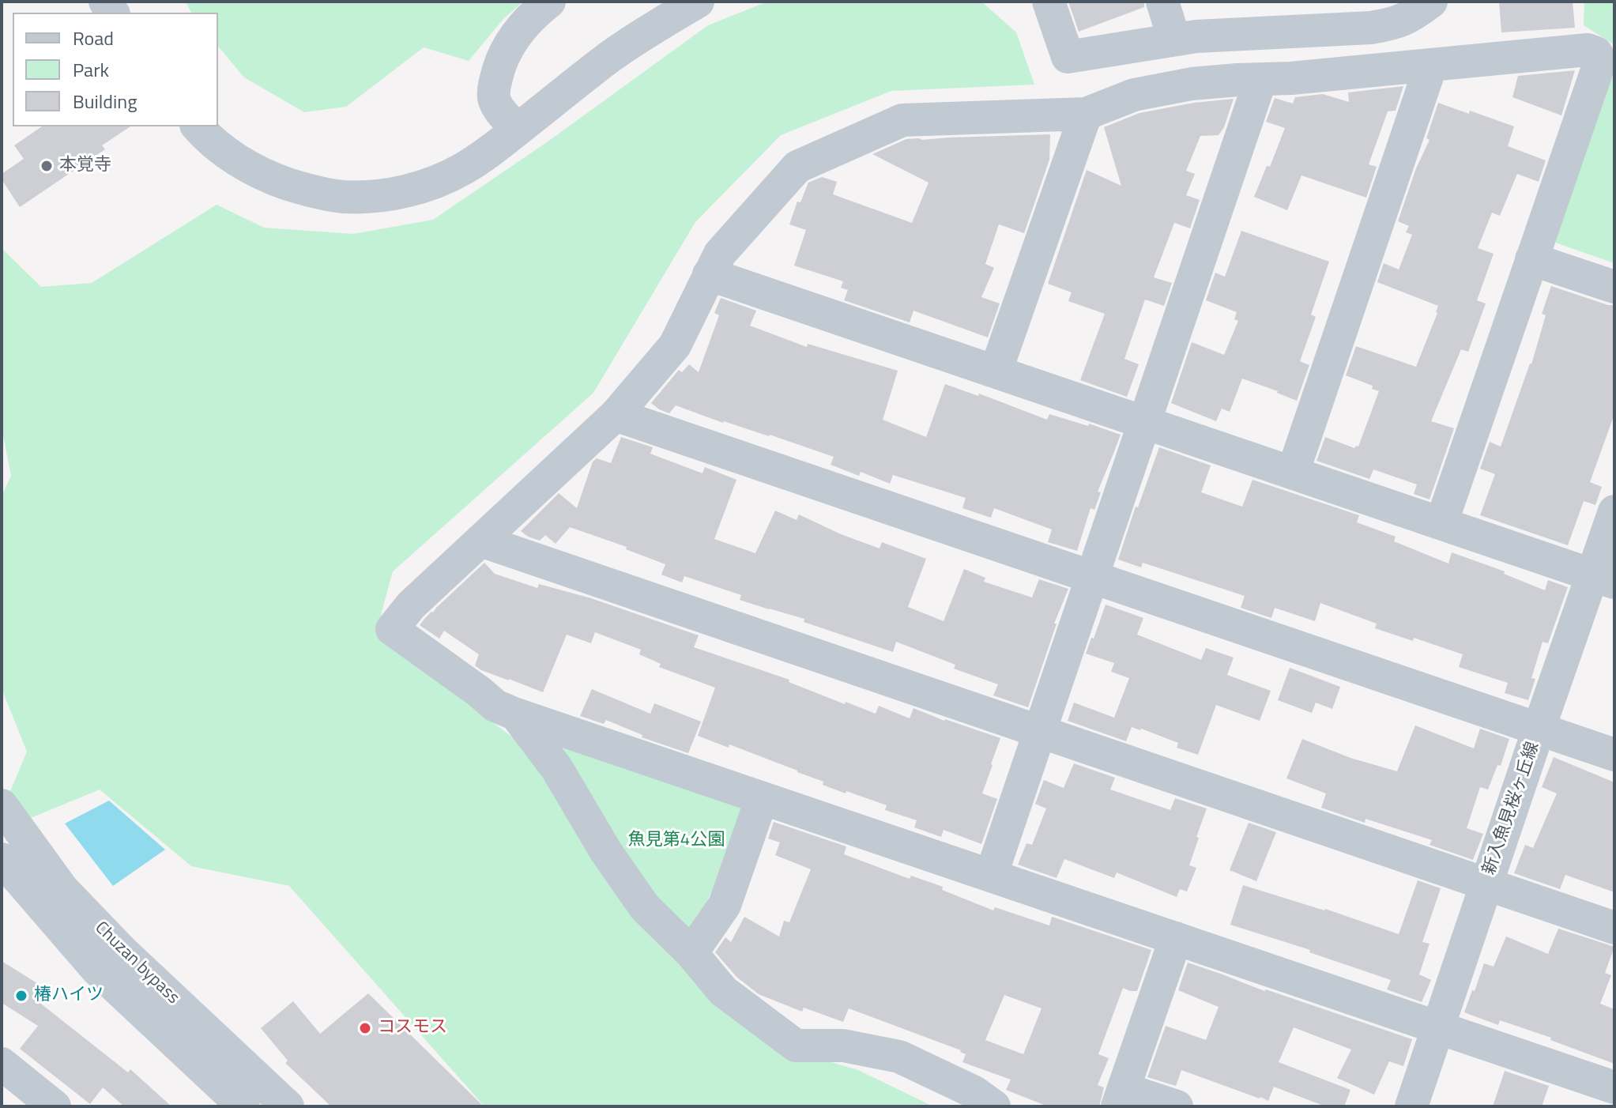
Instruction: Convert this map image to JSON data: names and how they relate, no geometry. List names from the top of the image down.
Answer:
{
  "streets": {
    "street": ["新入魚見桜ヶ丘線", "Chuzan bypass"]
  },
  "parks": ["魚見第4公園"],
  "places": ["本覚寺", "椿ハイツ", "コスモス"],
  "legend": ["Road", "Park", "Building"]
}
